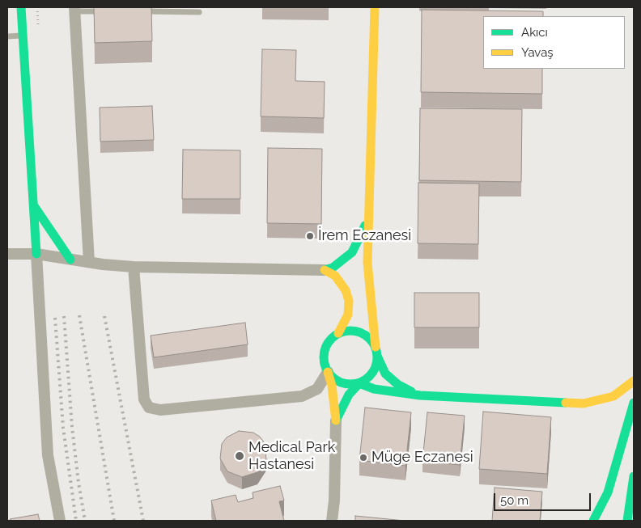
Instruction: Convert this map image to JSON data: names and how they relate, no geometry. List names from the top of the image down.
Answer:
{
  "places": ["İrem Eczanesi", "Medical Park Hastanesi", "Müge Eczanesi"],
  "legend": ["Akıcı", "Yavaş"],
  "scale_bar": "50 m"
}
